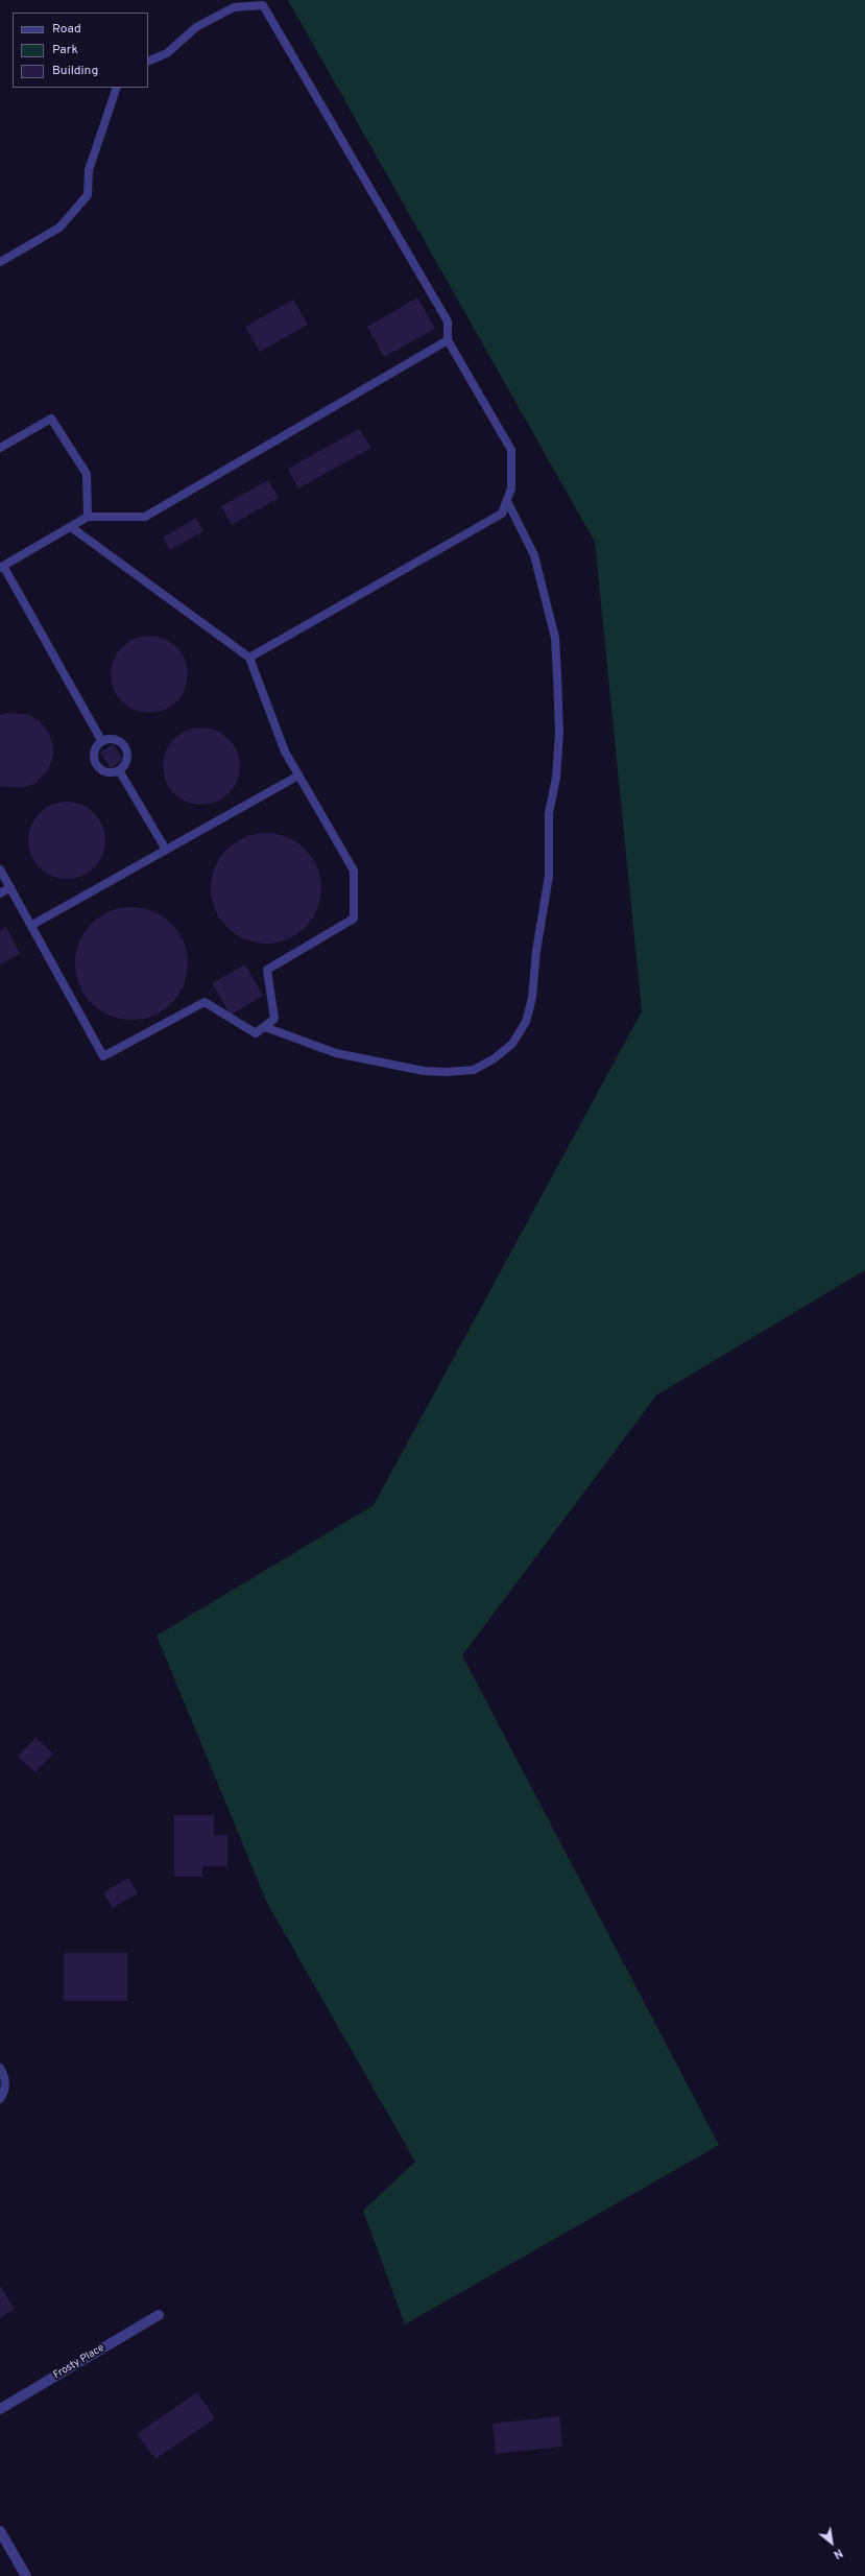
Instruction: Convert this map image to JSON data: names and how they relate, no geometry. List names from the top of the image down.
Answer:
{
  "streets": {
    "street": ["Frosty Place"]
  },
  "legend": ["Road", "Park", "Building"],
  "north": "bottom right"
}
